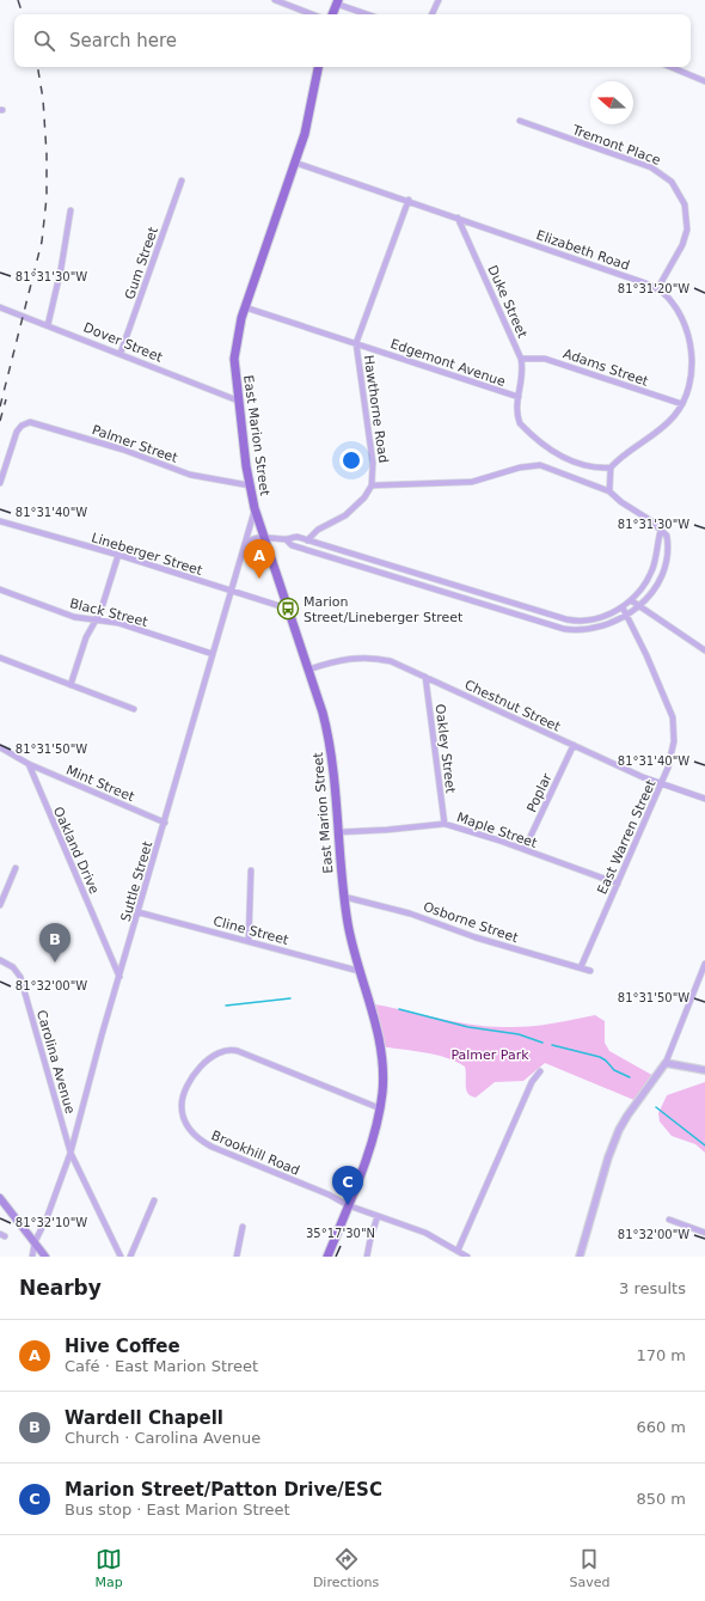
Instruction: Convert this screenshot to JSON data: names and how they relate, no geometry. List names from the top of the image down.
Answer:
{
  "streets": {
    "main road": ["East Marion Street"],
    "street": [
      "Tremont Place",
      "Elizabeth Road",
      "Gum Street",
      "Duke Street",
      "Dover Street",
      "Edgemont Avenue",
      "Adams Street",
      "Hawthorne Road",
      "Palmer Street",
      "Lineberger Street",
      "Black Street",
      "Chestnut Street",
      "Oakley Street",
      "Mint Street",
      "Poplar",
      "Maple Street",
      "East Warren Street",
      "Oakland Drive",
      "Suttle Street",
      "Osborne Street",
      "Cline Street",
      "Carolina Avenue",
      "Brookhill Road"
    ]
  },
  "crossings": [
    ["Tremont Place", "Elizabeth Road"],
    ["Elizabeth Road", "Duke Street"],
    ["Elizabeth Road", "Edgemont Avenue"],
    ["Elizabeth Road", "Adams Street"],
    ["Elizabeth Road", "Hawthorne Road"],
    ["Elizabeth Road", "East Marion Street"],
    ["Gum Street", "Dover Street"],
    ["Duke Street", "Edgemont Avenue"],
    ["Duke Street", "Adams Street"],
    ["Dover Street", "East Marion Street"],
    ["Edgemont Avenue", "Hawthorne Road"],
    ["Edgemont Avenue", "East Marion Street"],
    ["East Marion Street", "Palmer Street"],
    ["East Marion Street", "Lineberger Street"],
    ["East Marion Street", "Chestnut Street"],
    ["East Marion Street", "Maple Street"],
    ["East Marion Street", "Suttle Street"],
    ["East Marion Street", "Osborne Street"],
    ["East Marion Street", "Cline Street"],
    ["East Marion Street", "Brookhill Road"],
    ["Lineberger Street", "Suttle Street"],
    ["Black Street", "Suttle Street"],
    ["Chestnut Street", "Oakley Street"],
    ["Chestnut Street", "Poplar"],
    ["Chestnut Street", "East Warren Street"],
    ["Oakley Street", "Maple Street"],
    ["Mint Street", "Oakland Drive"],
    ["Mint Street", "Suttle Street"],
    ["Poplar", "Maple Street"],
    ["Maple Street", "East Warren Street"],
    ["East Warren Street", "Osborne Street"],
    ["Oakland Drive", "Suttle Street"],
    ["Suttle Street", "Cline Street"],
    ["Suttle Street", "Carolina Avenue"]
  ],
  "parks": ["Palmer Park"],
  "places": {
    "bus stop": ["Marion Street/Lineberger Street"]
  },
  "north": "left",
  "page": {
    "search": "Search here",
    "pins": ["A", "B", "C"],
    "heading": ["Nearby", "3 results"],
    "list": [
      {
        "mark": "A",
        "name": "Hive Coffee",
        "note": "Café · East Marion Street",
        "value": "170 m"
      },
      {
        "mark": "B",
        "name": "Wardell Chapell",
        "note": "Church · Carolina Avenue",
        "value": "660 m"
      },
      {
        "mark": "C",
        "name": "Marion Street/Patton Drive/ESC",
        "note": "Bus stop · East Marion Street",
        "value": "850 m"
      }
    ],
    "nav": ["Map", "Directions", "Saved"]
  },
  "coordinates": [
    "81°31'30\"W",
    "81°31'20\"W",
    "81°31'40\"W",
    "81°31'50\"W",
    "81°32'00\"W",
    "81°32'10\"W",
    "35°17'30\"N"
  ]
}
